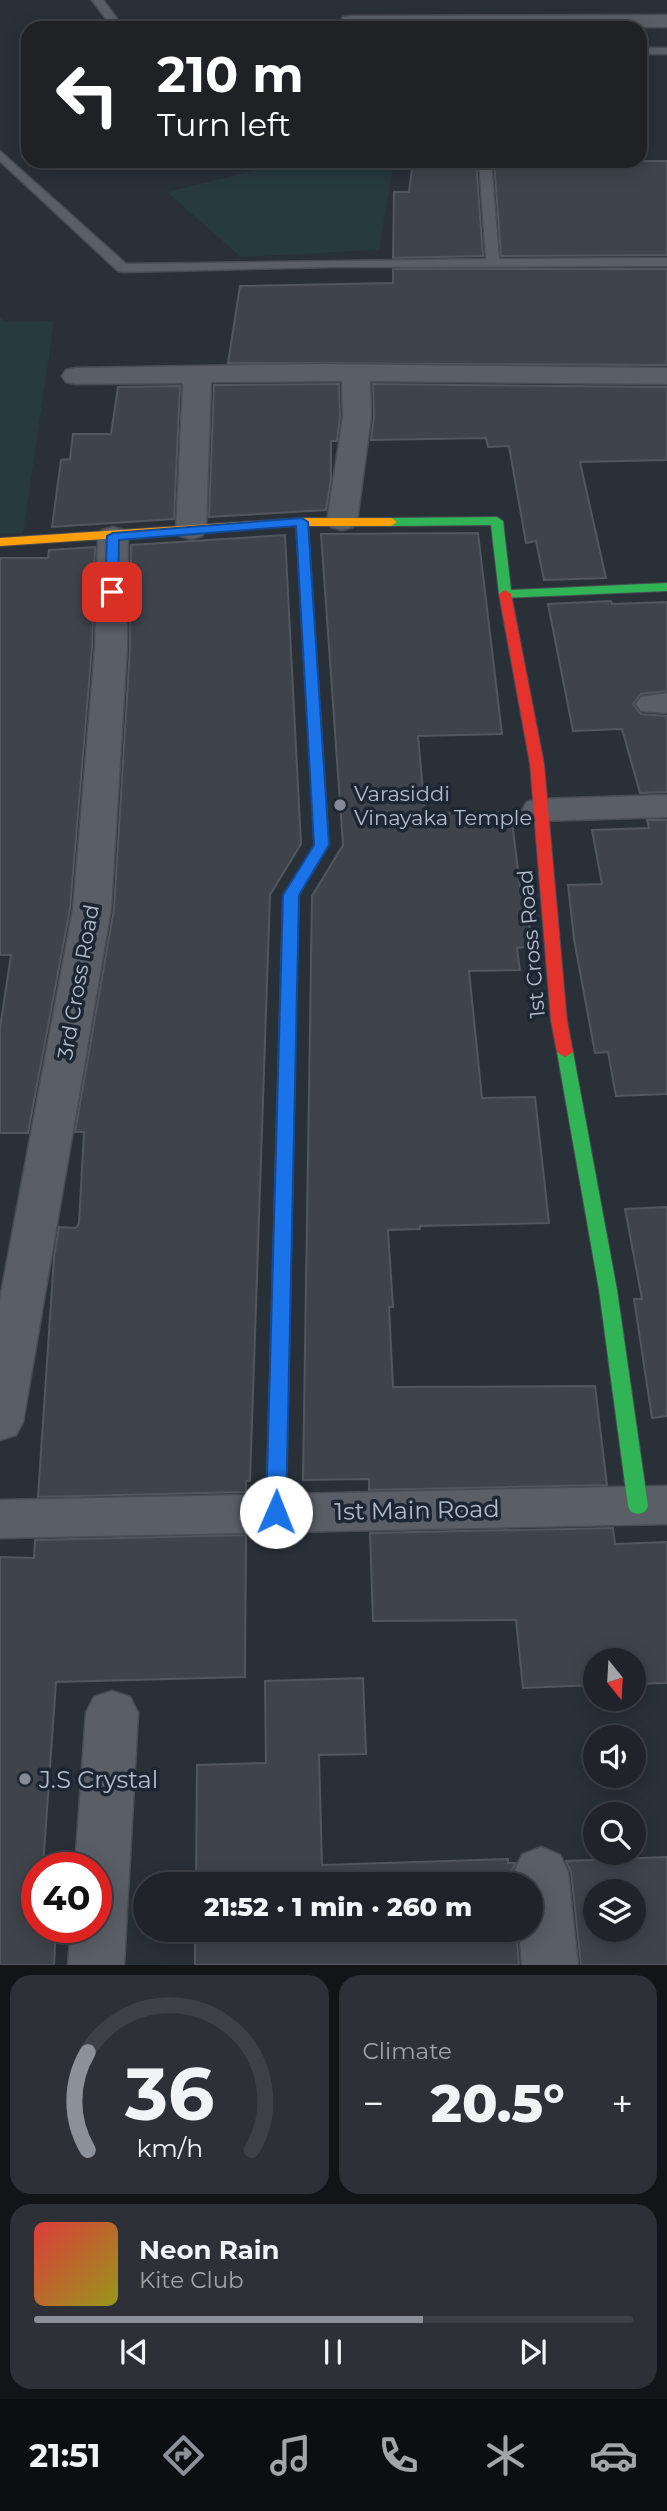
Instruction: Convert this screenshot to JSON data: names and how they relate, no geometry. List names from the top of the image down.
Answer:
{
  "streets": {
    "street": ["1st Cross Road", "3rd Cross Road", "1st Main Road"]
  },
  "crossings": [
    ["1st Cross Road", "1st Main Road"]
  ],
  "places": ["Varasiddi Vinayaka Temple", "J.S Crystal"],
  "north": "bottom",
  "page": {
    "turn": ["210 m", "Turn left"],
    "limit": "40",
    "trip": "21:52 · 1 min · 260 m",
    "tile": "Climate",
    "heat": ["−", "20.5°", "+"],
    "song": ["Neon Rain", "Kite Club"],
    "tabs": "21:51",
    "gauge": ["36", "km/h"]
  }
}
